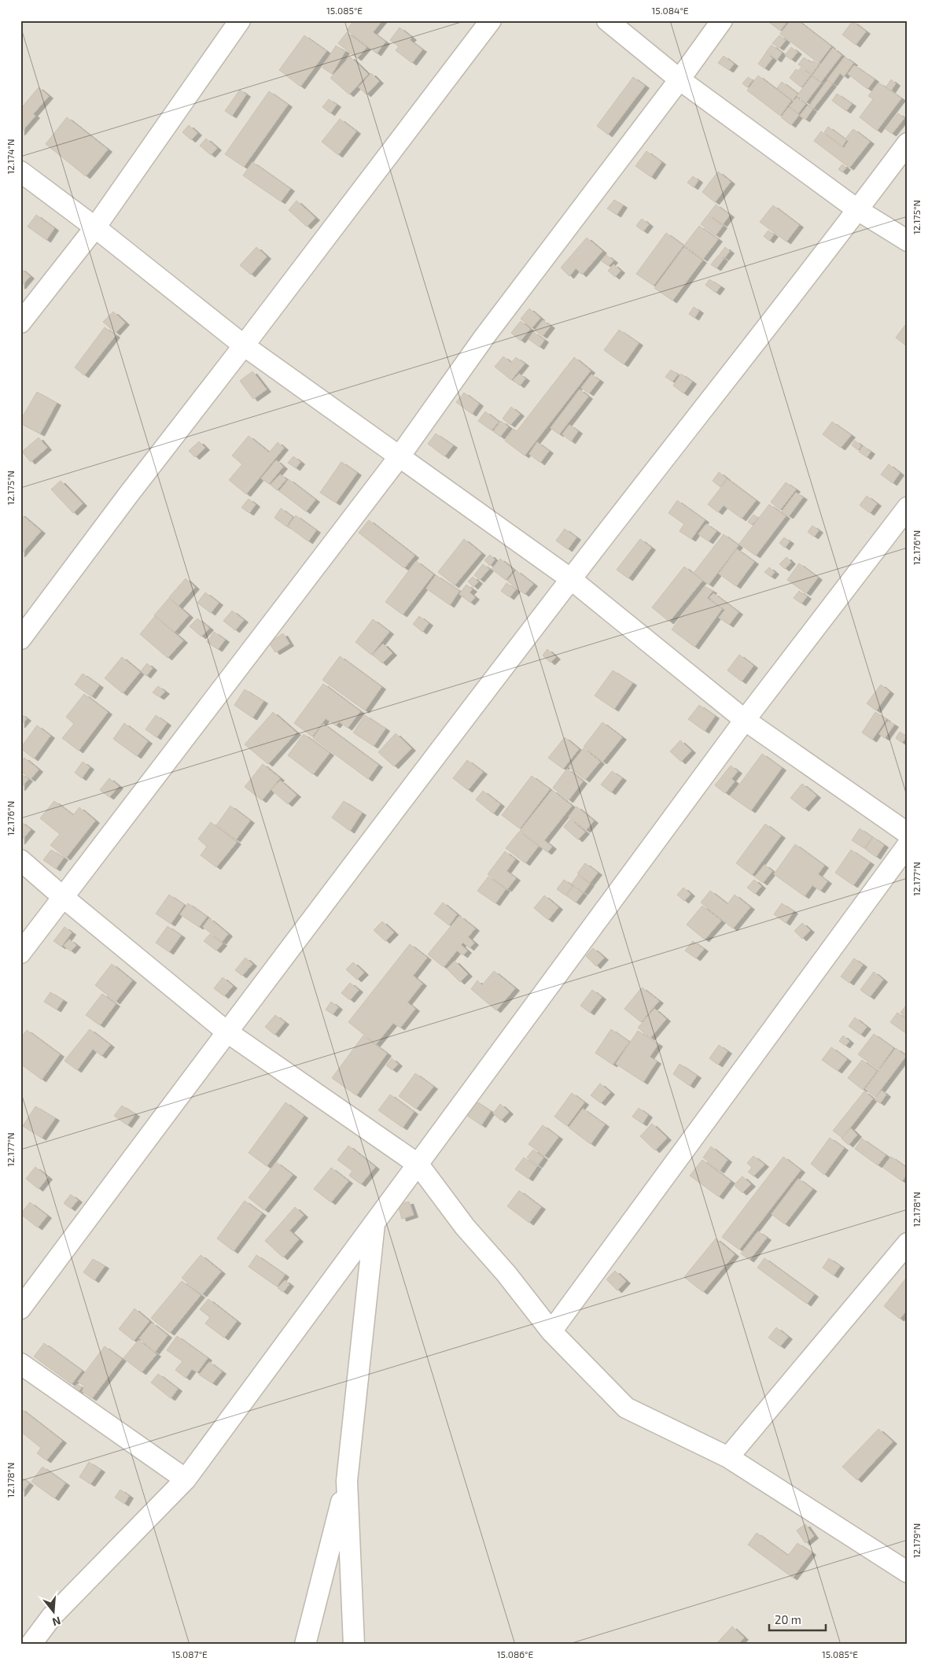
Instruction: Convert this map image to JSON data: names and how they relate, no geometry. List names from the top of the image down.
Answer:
{
  "scale_bar": "20 m",
  "north": "bottom",
  "coordinates": [
    "15.085°E",
    "15.084°E",
    "12.174°N",
    "12.175°N",
    "12.176°N",
    "12.177°N",
    "12.178°N",
    "12.179°N",
    "15.087°E",
    "15.086°E"
  ]
}
